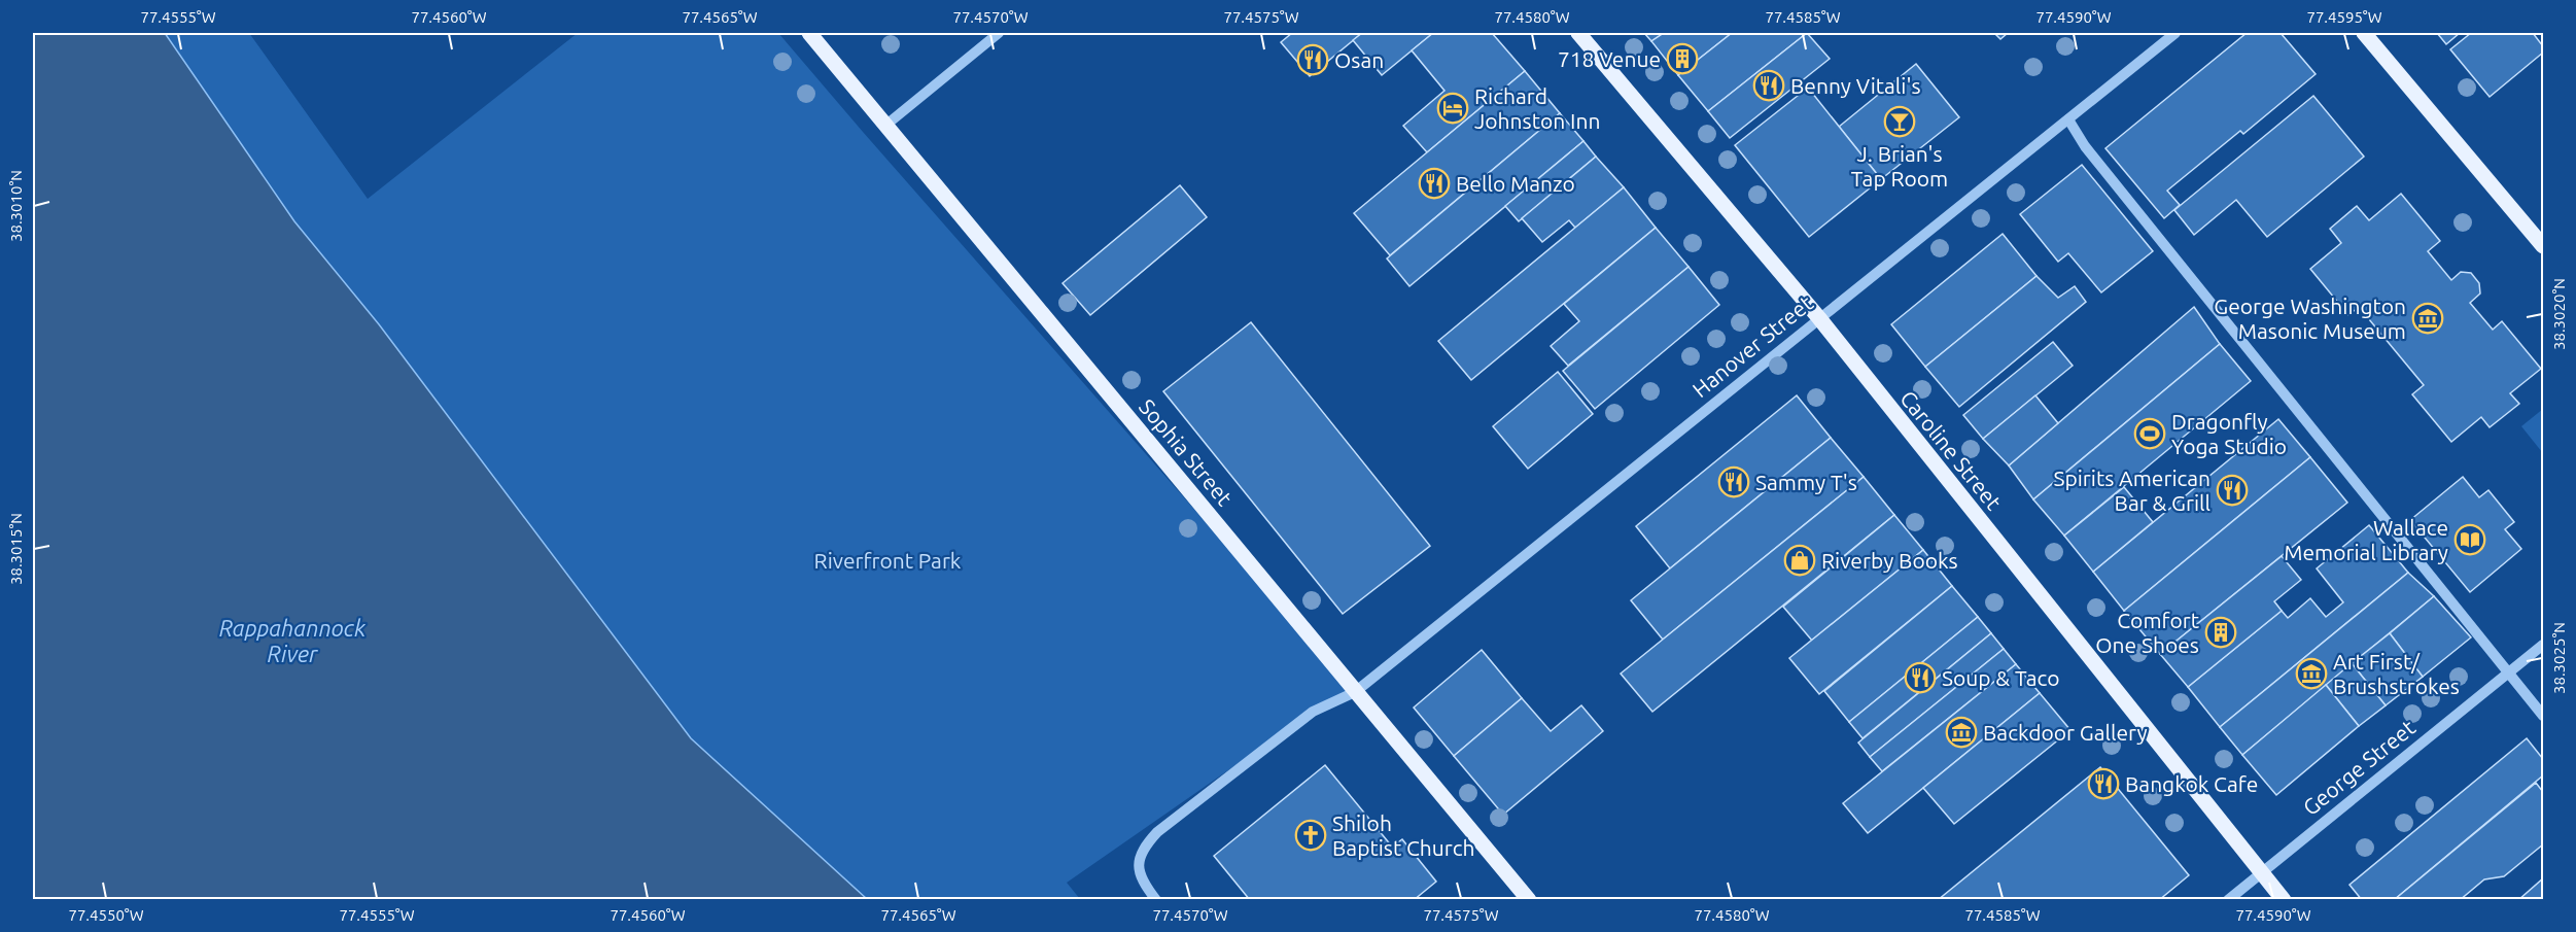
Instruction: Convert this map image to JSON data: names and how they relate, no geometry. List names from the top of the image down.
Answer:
{
  "streets": {
    "main road": ["Caroline Street", "Sophia Street"],
    "street": ["Hanover Street", "George Street"]
  },
  "crossings": [
    ["Hanover Street", "Caroline Street"],
    ["Hanover Street", "Sophia Street"],
    ["Caroline Street", "George Street"]
  ],
  "water": ["Rappahannock River"],
  "parks": ["Riverfront Park"],
  "places": {
    "building": ["718 Venue", "Comfort One Shoes"],
    "restaurant": [
      "Osan",
      "Benny Vitali's",
      "Bello Manzo",
      "Sammy T's",
      "Spirits American Bar & Grill",
      "Soup & Taco",
      "Bangkok Cafe"
    ],
    "hotel": ["Richard Johnston Inn"],
    "bar": ["J. Brian's Tap Room"],
    "museum": ["George Washington Masonic Museum", "Art First/ Brushstrokes", "Backdoor Gallery"],
    "sports": ["Dragonfly Yoga Studio"],
    "library": ["Wallace Memorial Library"],
    "shop": ["Riverby Books"],
    "church": ["Shiloh Baptist Church"]
  },
  "coordinates": [
    "77.4555°W",
    "77.4560°W",
    "77.4565°W",
    "77.4570°W",
    "77.4575°W",
    "77.4580°W",
    "77.4585°W",
    "77.4590°W",
    "77.4595°W",
    "38.3010°N",
    "38.3020°N",
    "38.3015°N",
    "38.3025°N",
    "77.4550°W"
  ]
}
